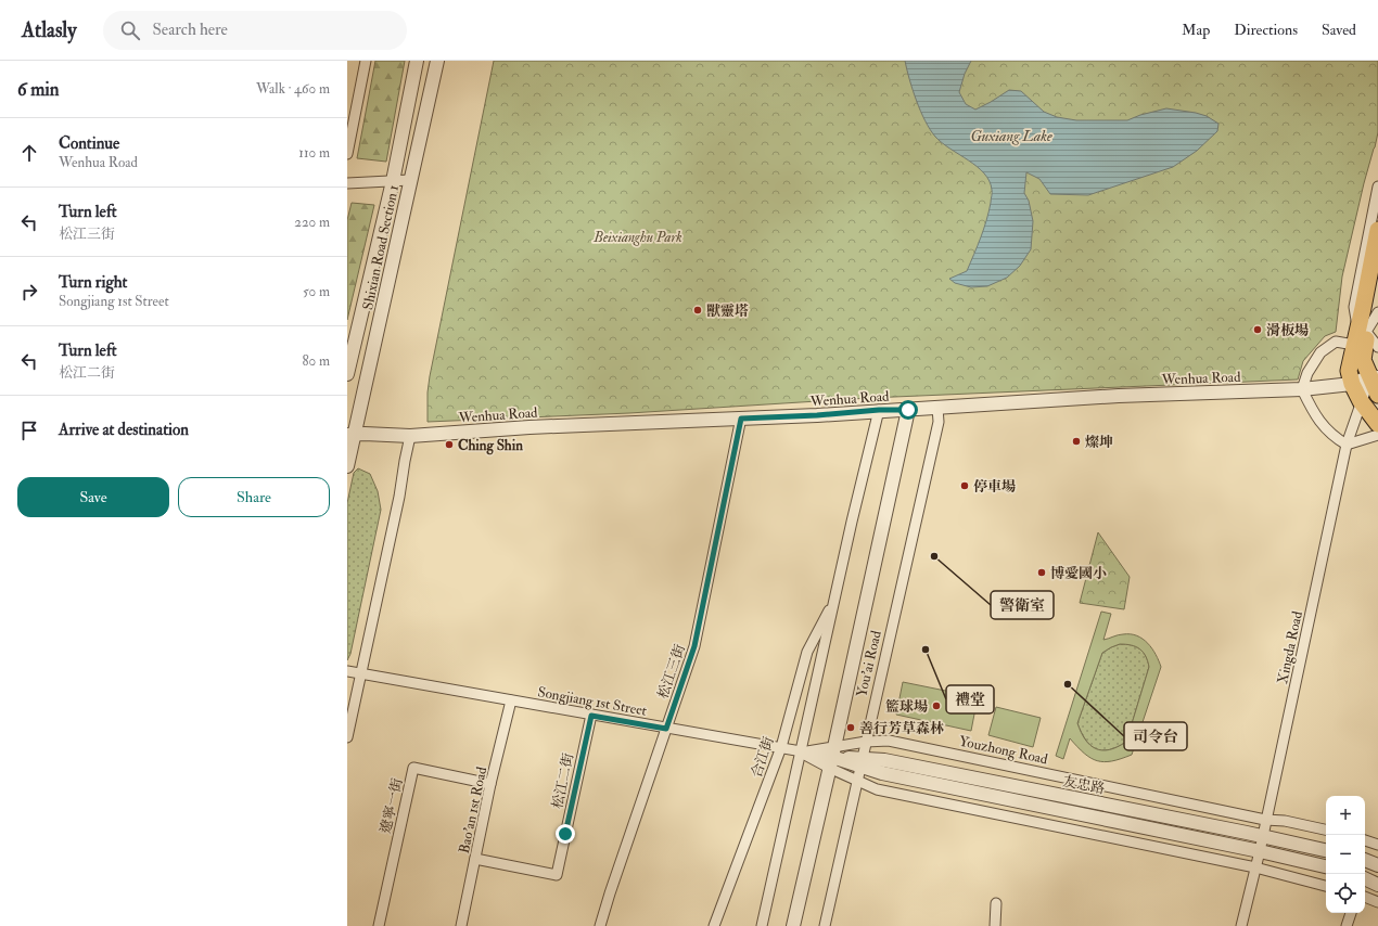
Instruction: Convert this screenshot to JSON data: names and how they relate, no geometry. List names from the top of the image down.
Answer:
{
  "streets": {
    "street": [
      "Shixian Road Section 1",
      "Wenhua Road",
      "Xingda Road",
      "You'ai Road",
      "松江三街",
      "Songjiang 1st Street",
      "Youzhong Road",
      "合江街",
      "松江二街",
      "友忠路",
      "遼寧一街",
      "Bao'an 1st Road"
    ]
  },
  "crossings": [
    ["Shixian Road Section 1", "Wenhua Road"],
    ["Wenhua Road", "Xingda Road"],
    ["Wenhua Road", "You'ai Road"],
    ["Wenhua Road", "松江三街"],
    ["Xingda Road", "Youzhong Road"],
    ["Xingda Road", "友忠路"],
    ["You'ai Road", "Songjiang 1st Street"],
    ["You'ai Road", "Youzhong Road"],
    ["You'ai Road", "友忠路"],
    ["松江三街", "Songjiang 1st Street"],
    ["Songjiang 1st Street", "Youzhong Road"],
    ["Songjiang 1st Street", "合江街"],
    ["Songjiang 1st Street", "松江二街"],
    ["Songjiang 1st Street", "Bao'an 1st Road"],
    ["松江二街", "Bao'an 1st Road"],
    ["遼寧一街", "Bao'an 1st Road"]
  ],
  "water": ["Guxiang Lake"],
  "parks": ["Beixianghu Park"],
  "places": [
    "獸靈塔",
    "滑板場",
    "燦坤",
    "Ching Shin",
    "停車場",
    "警衛室",
    "博愛國小",
    "禮堂",
    "司令台",
    "籃球場",
    "善行芳草森林"
  ],
  "page": {
    "header": "Atlasly",
    "search": "Search here",
    "nav": ["Map", "Directions", "Saved"],
    "heading": ["6 min", "Walk · 460 m"],
    "list": [
      ["Continue", "Wenhua Road", "110 m"],
      ["Turn left", "松江三街", "220 m"],
      ["Turn right", "Songjiang 1st Street", "50 m"],
      ["Turn left", "松江二街", "80 m"],
      "Arrive at destination"
    ],
    "buttons": ["Save", "Share"],
    "map_buttons": ["+", "−"]
  }
}
